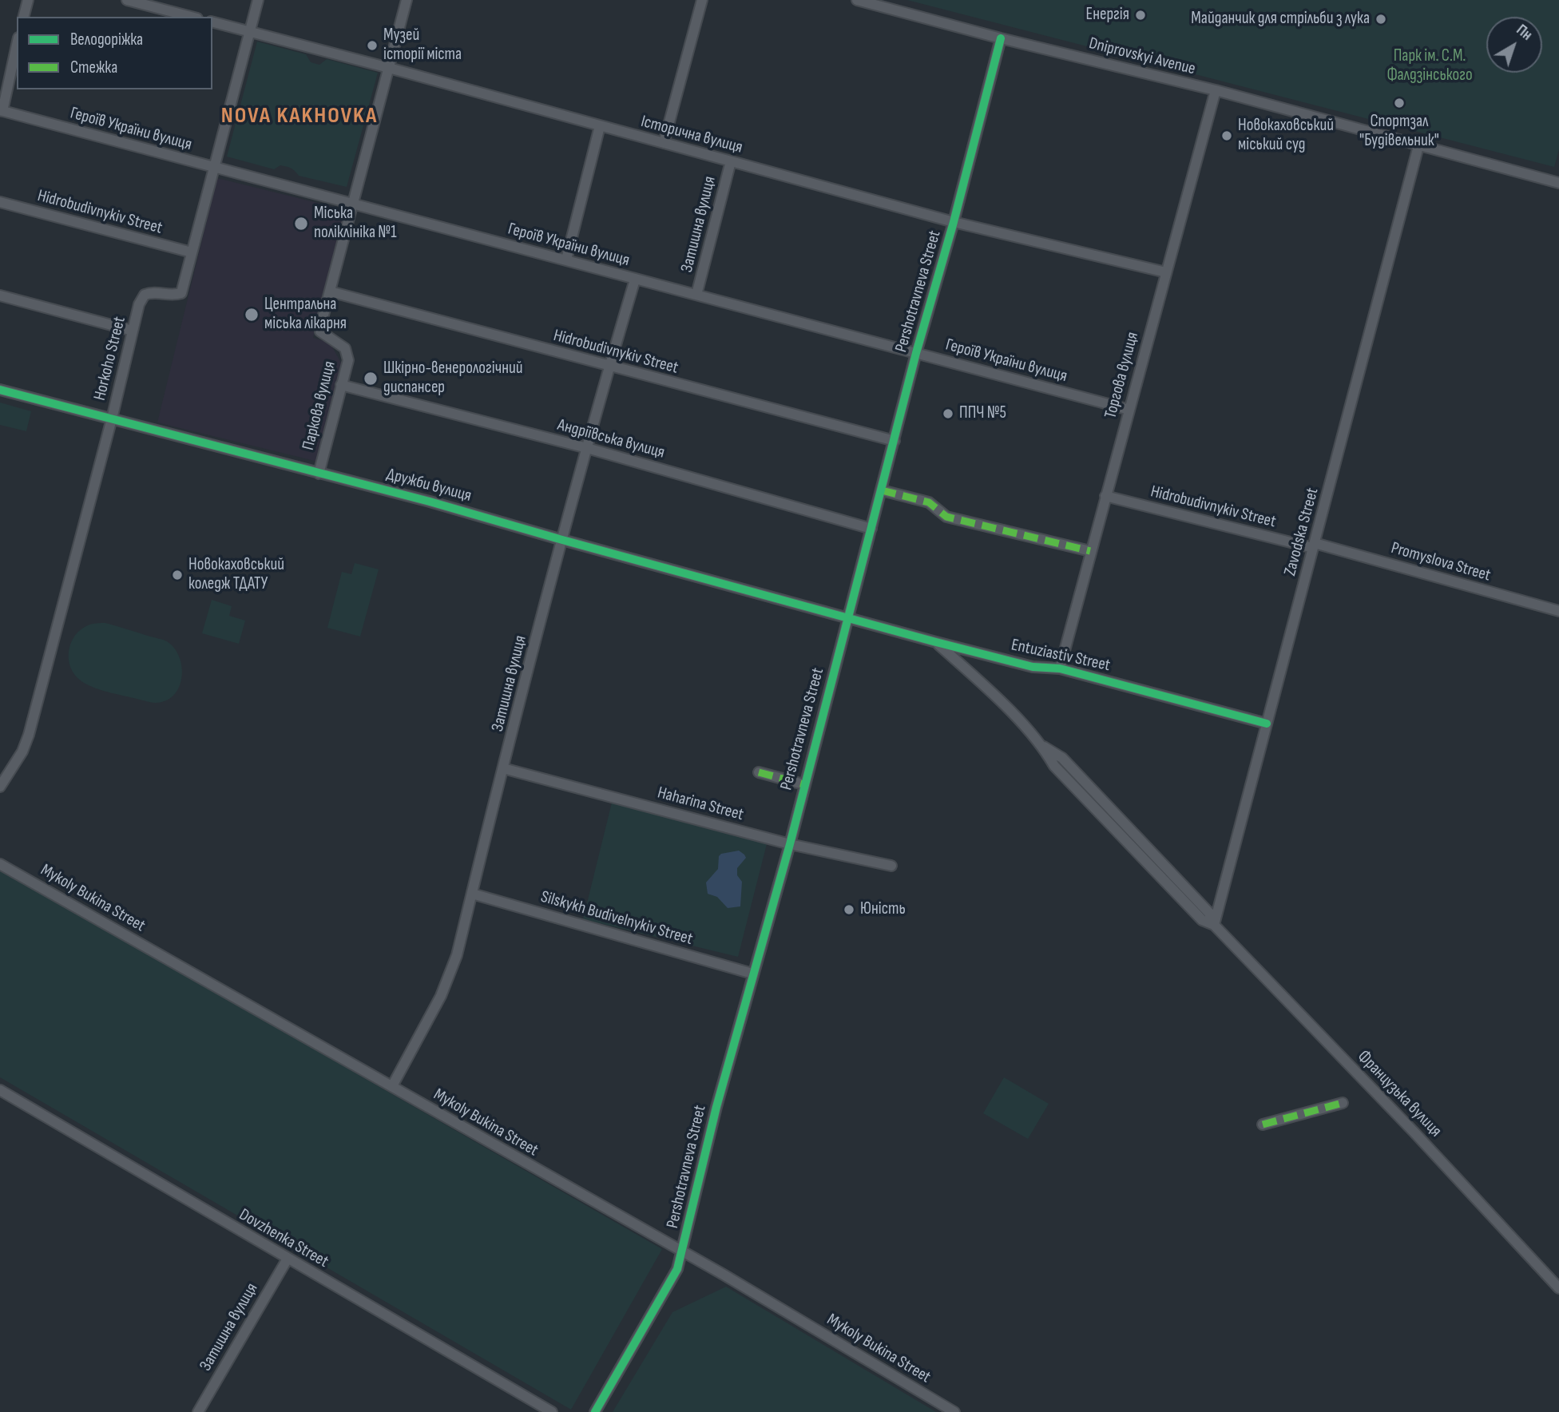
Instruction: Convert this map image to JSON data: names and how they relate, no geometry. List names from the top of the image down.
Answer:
{
  "streets": {
    "street": [
      "Dniprovskyi Avenue",
      "Героїв України вулиця",
      "Історична вулиця",
      "Hidrobudivnykiv Street",
      "Затишна вулиця",
      "Pershotravneva Street",
      "Horkoho Street",
      "Торгова вулиця",
      "Паркова вулиця",
      "Андріївська вулиця",
      "Дружби вулиця",
      "Zavodska Street",
      "Promyslova Street",
      "Entuziastiv Street",
      "Haharina Street",
      "Mykoly Bukina Street",
      "Silskykh Budivelnykiv Street",
      "Французька вулиця",
      "Dovzhenka Street"
    ]
  },
  "crossings": [
    ["Dniprovskyi Avenue", "Pershotravneva Street"],
    ["Dniprovskyi Avenue", "Торгова вулиця"],
    ["Dniprovskyi Avenue", "Zavodska Street"],
    ["Героїв України вулиця", "Затишна вулиця"],
    ["Героїв України вулиця", "Pershotravneva Street"],
    ["Героїв України вулиця", "Horkoho Street"],
    ["Героїв України вулиця", "Торгова вулиця"],
    ["Героїв України вулиця", "Паркова вулиця"],
    ["Історична вулиця", "Затишна вулиця"],
    ["Історична вулиця", "Pershotravneva Street"],
    ["Історична вулиця", "Horkoho Street"],
    ["Історична вулиця", "Торгова вулиця"],
    ["Історична вулиця", "Паркова вулиця"],
    ["Hidrobudivnykiv Street", "Затишна вулиця"],
    ["Hidrobudivnykiv Street", "Pershotravneva Street"],
    ["Hidrobudivnykiv Street", "Horkoho Street"],
    ["Hidrobudivnykiv Street", "Торгова вулиця"],
    ["Hidrobudivnykiv Street", "Паркова вулиця"],
    ["Hidrobudivnykiv Street", "Zavodska Street"],
    ["Hidrobudivnykiv Street", "Promyslova Street"],
    ["Затишна вулиця", "Андріївська вулиця"],
    ["Затишна вулиця", "Дружби вулиця"],
    ["Затишна вулиця", "Haharina Street"],
    ["Затишна вулиця", "Mykoly Bukina Street"],
    ["Затишна вулиця", "Silskykh Budivelnykiv Street"],
    ["Затишна вулиця", "Dovzhenka Street"],
    ["Pershotravneva Street", "Андріївська вулиця"],
    ["Pershotravneva Street", "Дружби вулиця"],
    ["Pershotravneva Street", "Entuziastiv Street"],
    ["Pershotravneva Street", "Haharina Street"],
    ["Pershotravneva Street", "Mykoly Bukina Street"],
    ["Pershotravneva Street", "Silskykh Budivelnykiv Street"],
    ["Horkoho Street", "Дружби вулиця"],
    ["Торгова вулиця", "Entuziastiv Street"],
    ["Паркова вулиця", "Андріївська вулиця"],
    ["Паркова вулиця", "Дружби вулиця"],
    ["Дружби вулиця", "Entuziastiv Street"],
    ["Zavodska Street", "Promyslova Street"],
    ["Zavodska Street", "Entuziastiv Street"],
    ["Zavodska Street", "Французька вулиця"],
    ["Entuziastiv Street", "Французька вулиця"]
  ],
  "districts": ["NOVA KAKHOVKA"],
  "parks": ["Парк ім. С.М. Фалдзінського"],
  "places": [
    "Енергія",
    "Майданчик для стрільби з лука",
    "Музей історії міста",
    "Спортзал \"Будівельник\"",
    "Новокаховський міський суд",
    "Міська поліклініка №1",
    "Центральна міська лікарня",
    "Шкірно-венерологічний диспансер",
    "ППЧ №5",
    "Новокаховський коледж ТДАТУ",
    "Юність"
  ],
  "legend": ["Велодоріжка", "Стежка"],
  "north": "top right"
}
